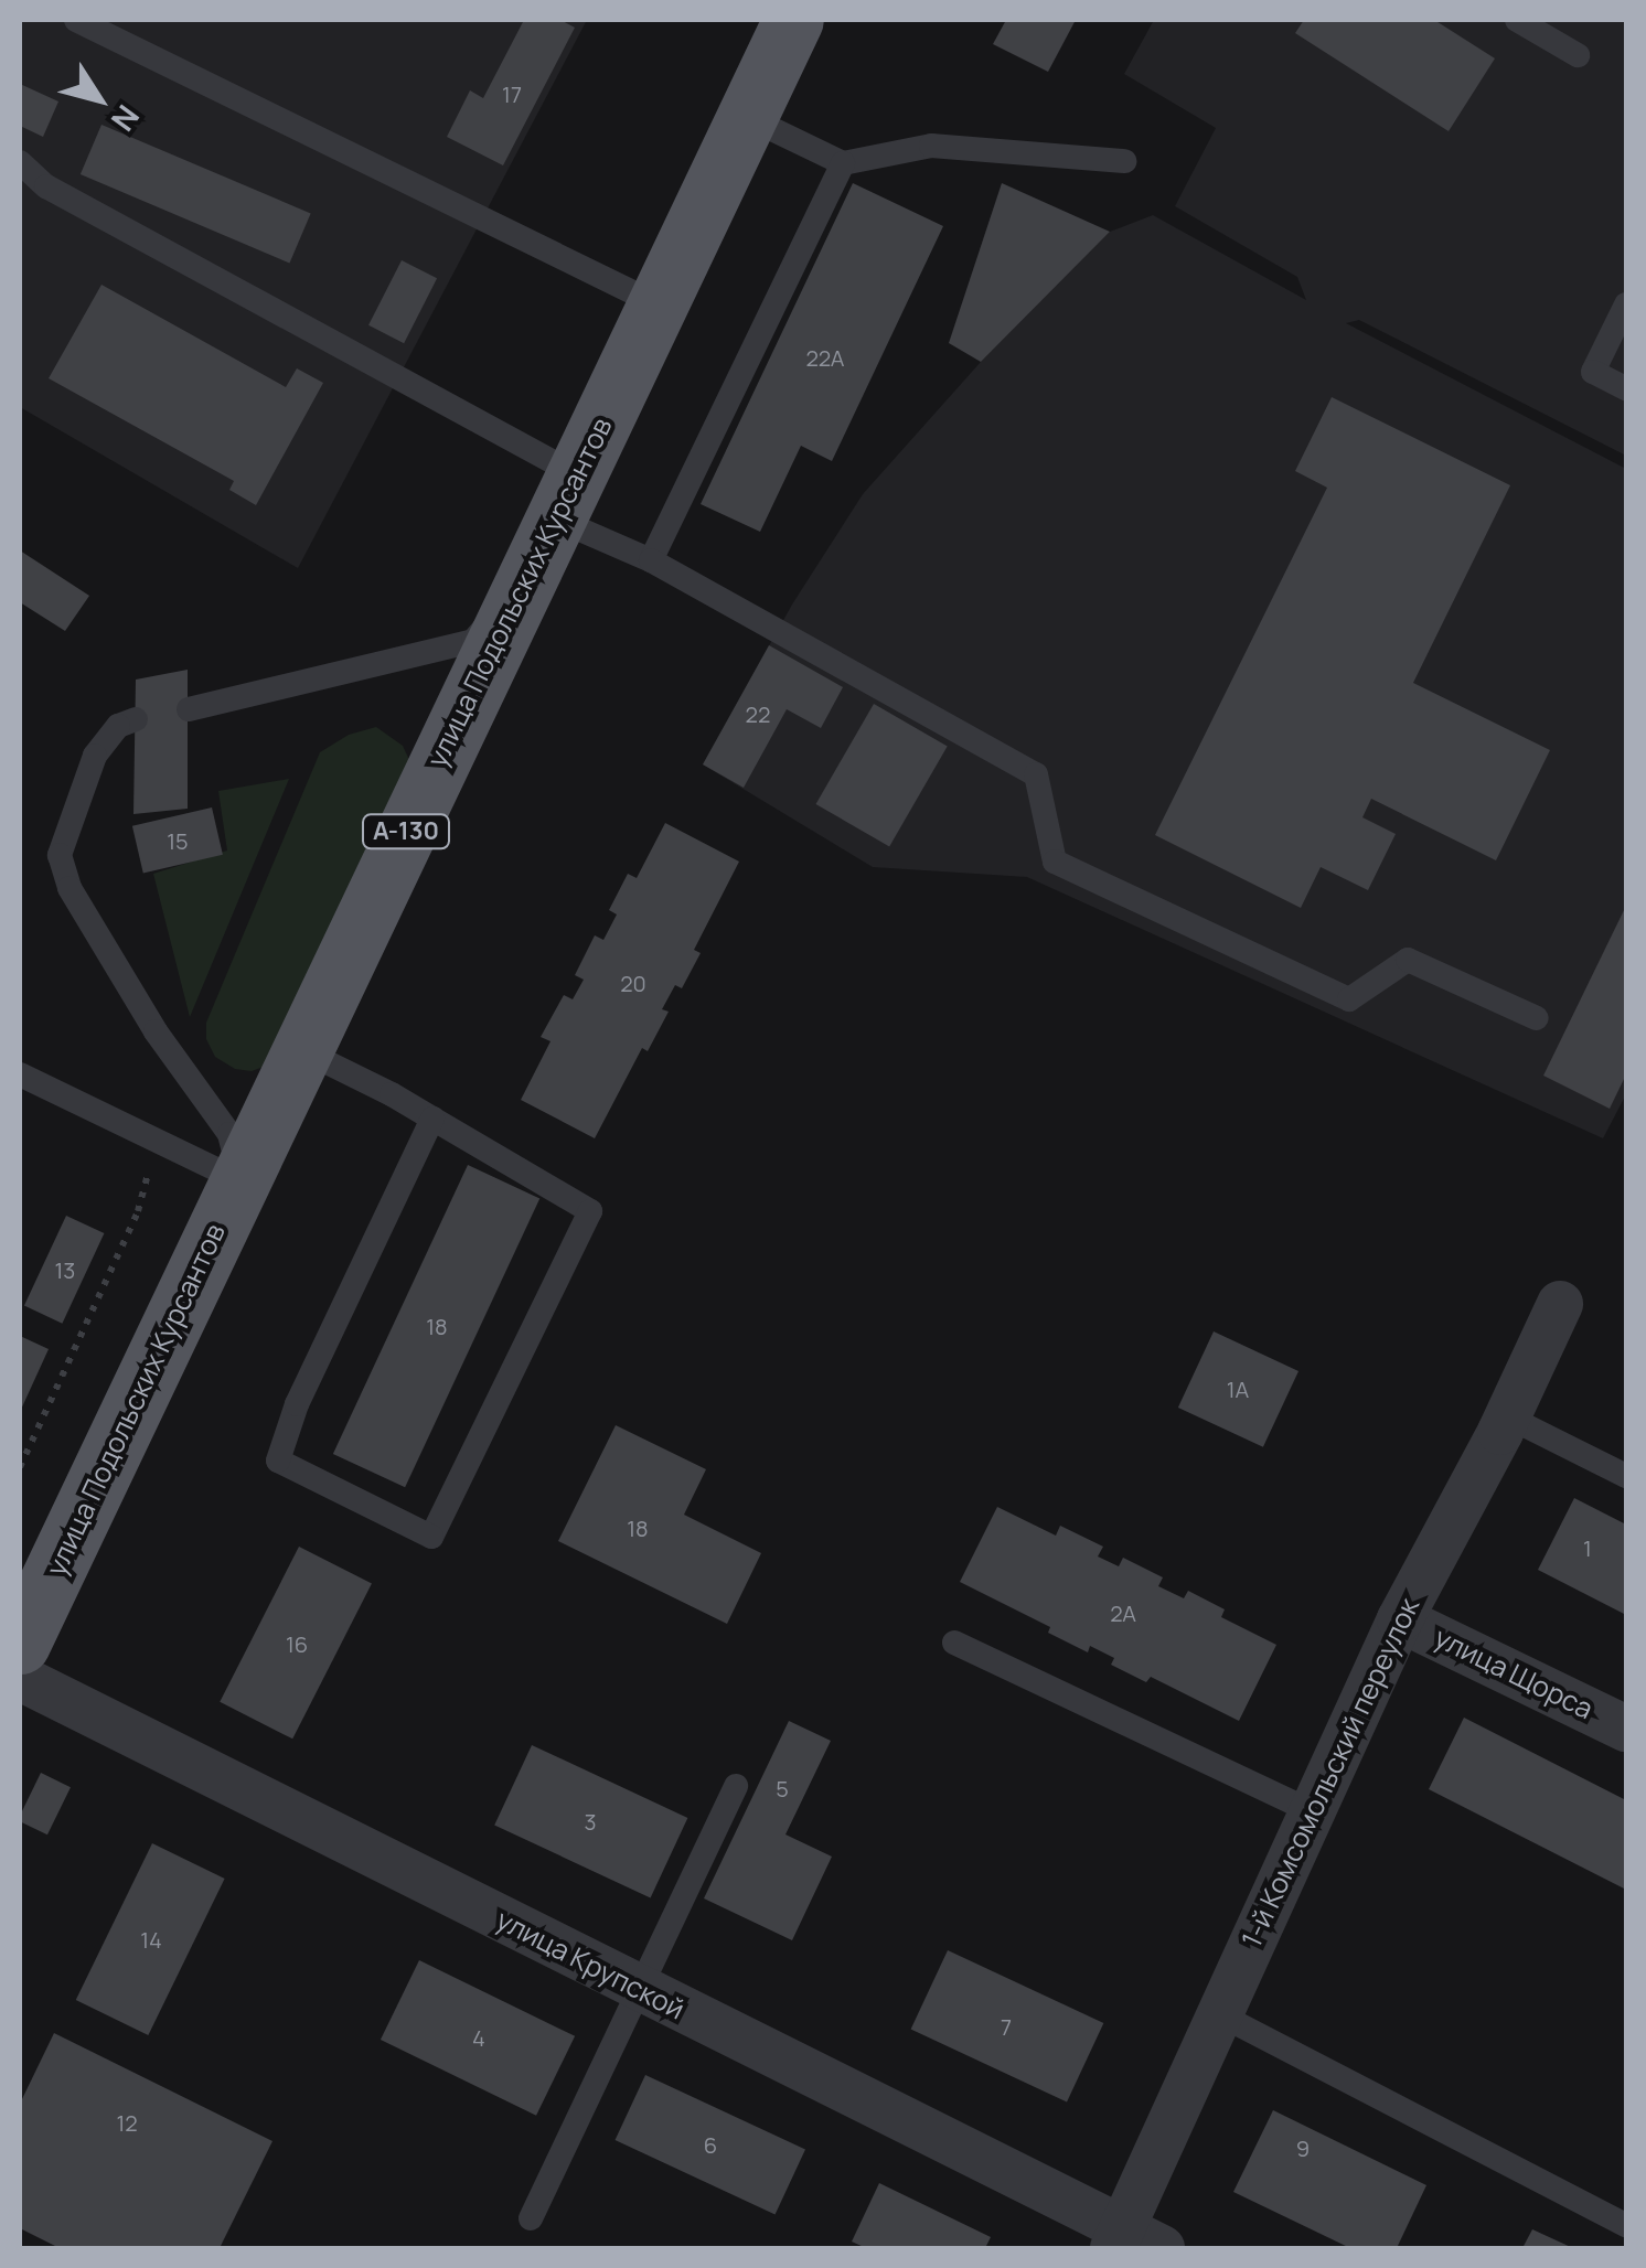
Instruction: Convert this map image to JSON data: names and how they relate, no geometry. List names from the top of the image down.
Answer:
{
  "streets": {
    "main road": ["улица Подольских Курсантов", "А-130"],
    "street": ["улица Щорса", "1-й Комсомольский переулок", "улица Крупской"]
  },
  "crossings": [
    ["улица Щорса", "1-й Комсомольский переулок"],
    ["1-й Комсомольский переулок", "улица Крупской"]
  ],
  "house_numbers": [
    "17",
    "22А",
    "22",
    "15",
    "20",
    "13",
    "18",
    "1А",
    "18",
    "1",
    "2А",
    "16",
    "5",
    "3",
    "14",
    "7",
    "4",
    "12",
    "6",
    "9"
  ],
  "north": "bottom right"
}
